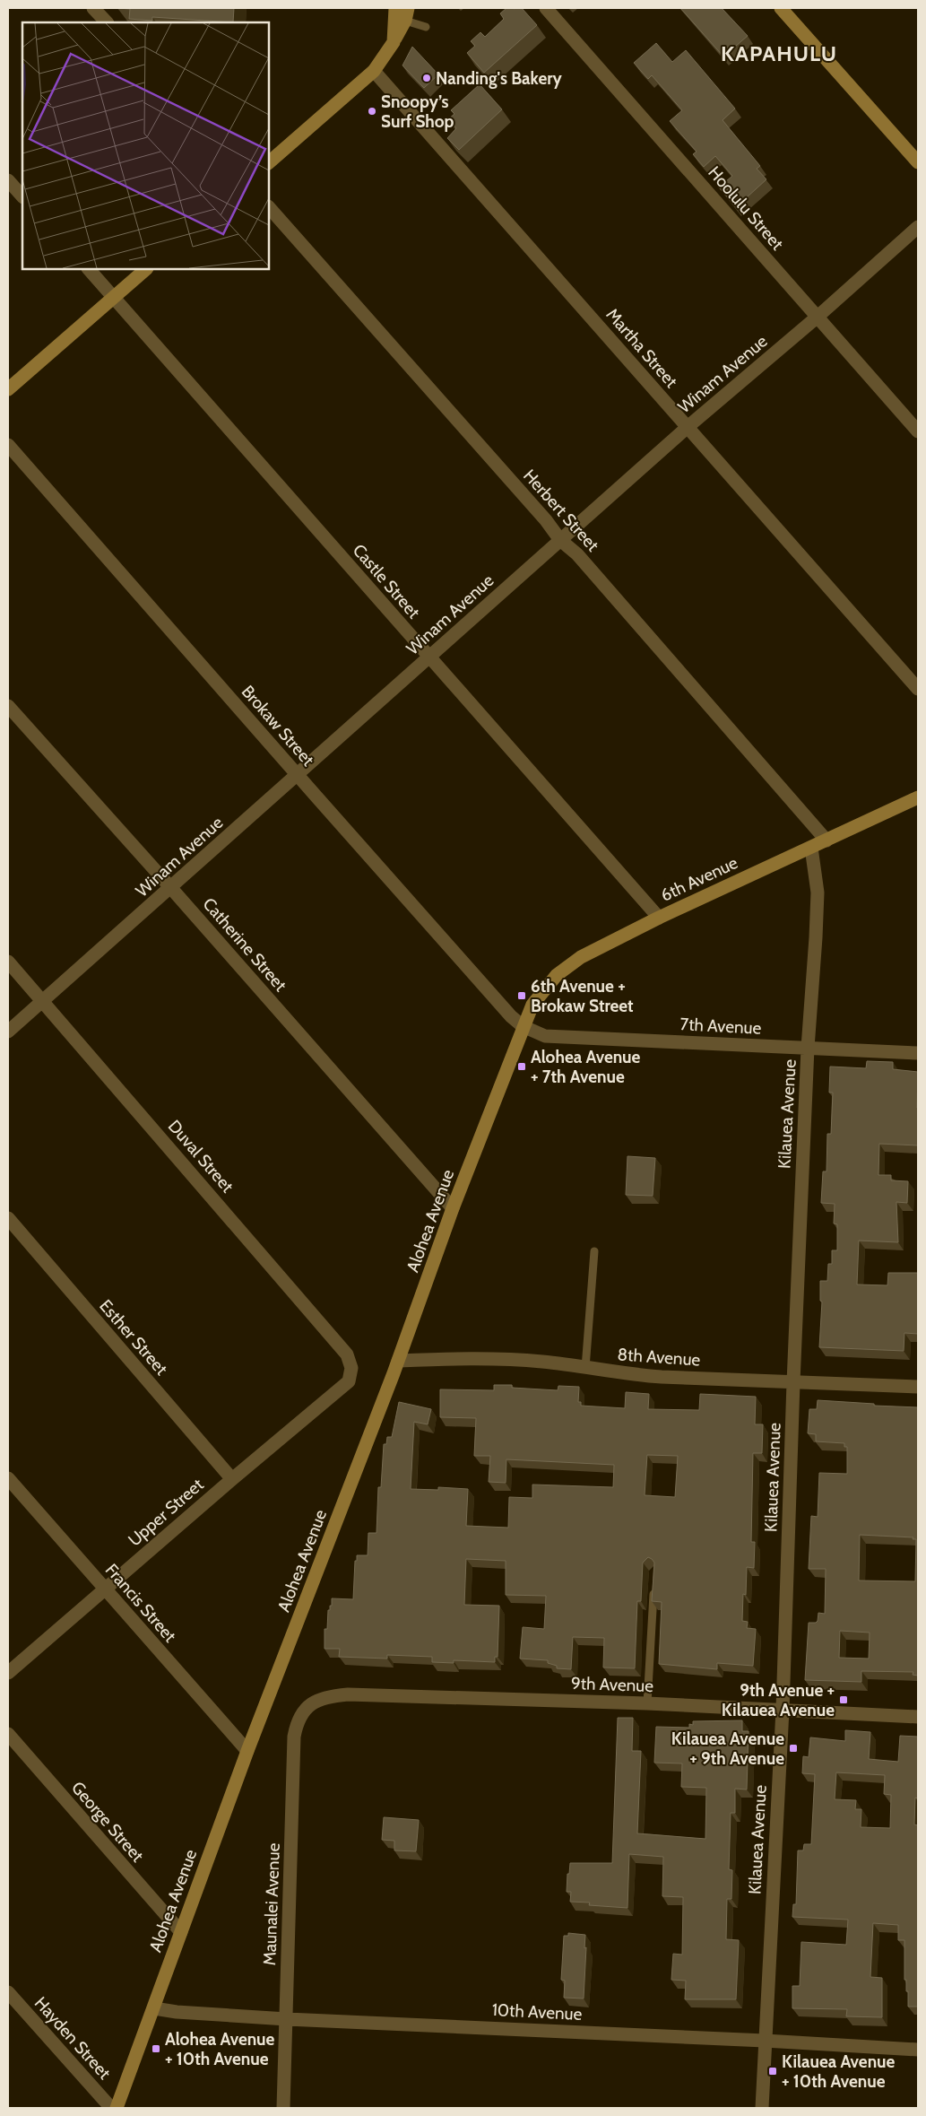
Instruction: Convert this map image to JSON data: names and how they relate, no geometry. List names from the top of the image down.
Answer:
{
  "streets": {
    "street": [
      "Hoolulu Street",
      "Martha Street",
      "Winam Avenue",
      "Herbert Street",
      "Castle Street",
      "Brokaw Street",
      "6th Avenue",
      "Catherine Street",
      "7th Avenue",
      "Kilauea Avenue",
      "Duval Street",
      "Alohea Avenue",
      "Esther Street",
      "8th Avenue",
      "Upper Street",
      "Francis Street",
      "9th Avenue",
      "George Street",
      "Maunalei Avenue",
      "10th Avenue",
      "Hayden Street"
    ]
  },
  "crossings": [
    ["Hoolulu Street", "Winam Avenue"],
    ["Martha Street", "Winam Avenue"],
    ["Winam Avenue", "Herbert Street"],
    ["Winam Avenue", "Castle Street"],
    ["Winam Avenue", "Brokaw Street"],
    ["Winam Avenue", "Catherine Street"],
    ["Winam Avenue", "Duval Street"],
    ["Herbert Street", "6th Avenue"],
    ["Castle Street", "6th Avenue"],
    ["Brokaw Street", "6th Avenue"],
    ["Brokaw Street", "7th Avenue"],
    ["Brokaw Street", "Alohea Avenue"],
    ["6th Avenue", "7th Avenue"],
    ["6th Avenue", "Kilauea Avenue"],
    ["6th Avenue", "Alohea Avenue"],
    ["Catherine Street", "Alohea Avenue"],
    ["7th Avenue", "Kilauea Avenue"],
    ["7th Avenue", "Alohea Avenue"],
    ["Kilauea Avenue", "8th Avenue"],
    ["Kilauea Avenue", "9th Avenue"],
    ["Kilauea Avenue", "10th Avenue"],
    ["Duval Street", "Upper Street"],
    ["Alohea Avenue", "8th Avenue"],
    ["Alohea Avenue", "Francis Street"],
    ["Alohea Avenue", "George Street"],
    ["Alohea Avenue", "10th Avenue"],
    ["Esther Street", "Upper Street"],
    ["Upper Street", "Francis Street"],
    ["9th Avenue", "Maunalei Avenue"],
    ["Maunalei Avenue", "10th Avenue"]
  ],
  "districts": ["KAPAHULU"],
  "places": {
    "other": ["Nanding's Bakery", "Snoopy’s Surf Shop"],
    "transit": [
      "6th Avenue + Brokaw Street",
      "Alohea Avenue + 7th Avenue",
      "9th Avenue + Kilauea Avenue",
      "Kilauea Avenue + 9th Avenue",
      "Alohea Avenue + 10th Avenue",
      "Kilauea Avenue + 10th Avenue"
    ]
  }
}
